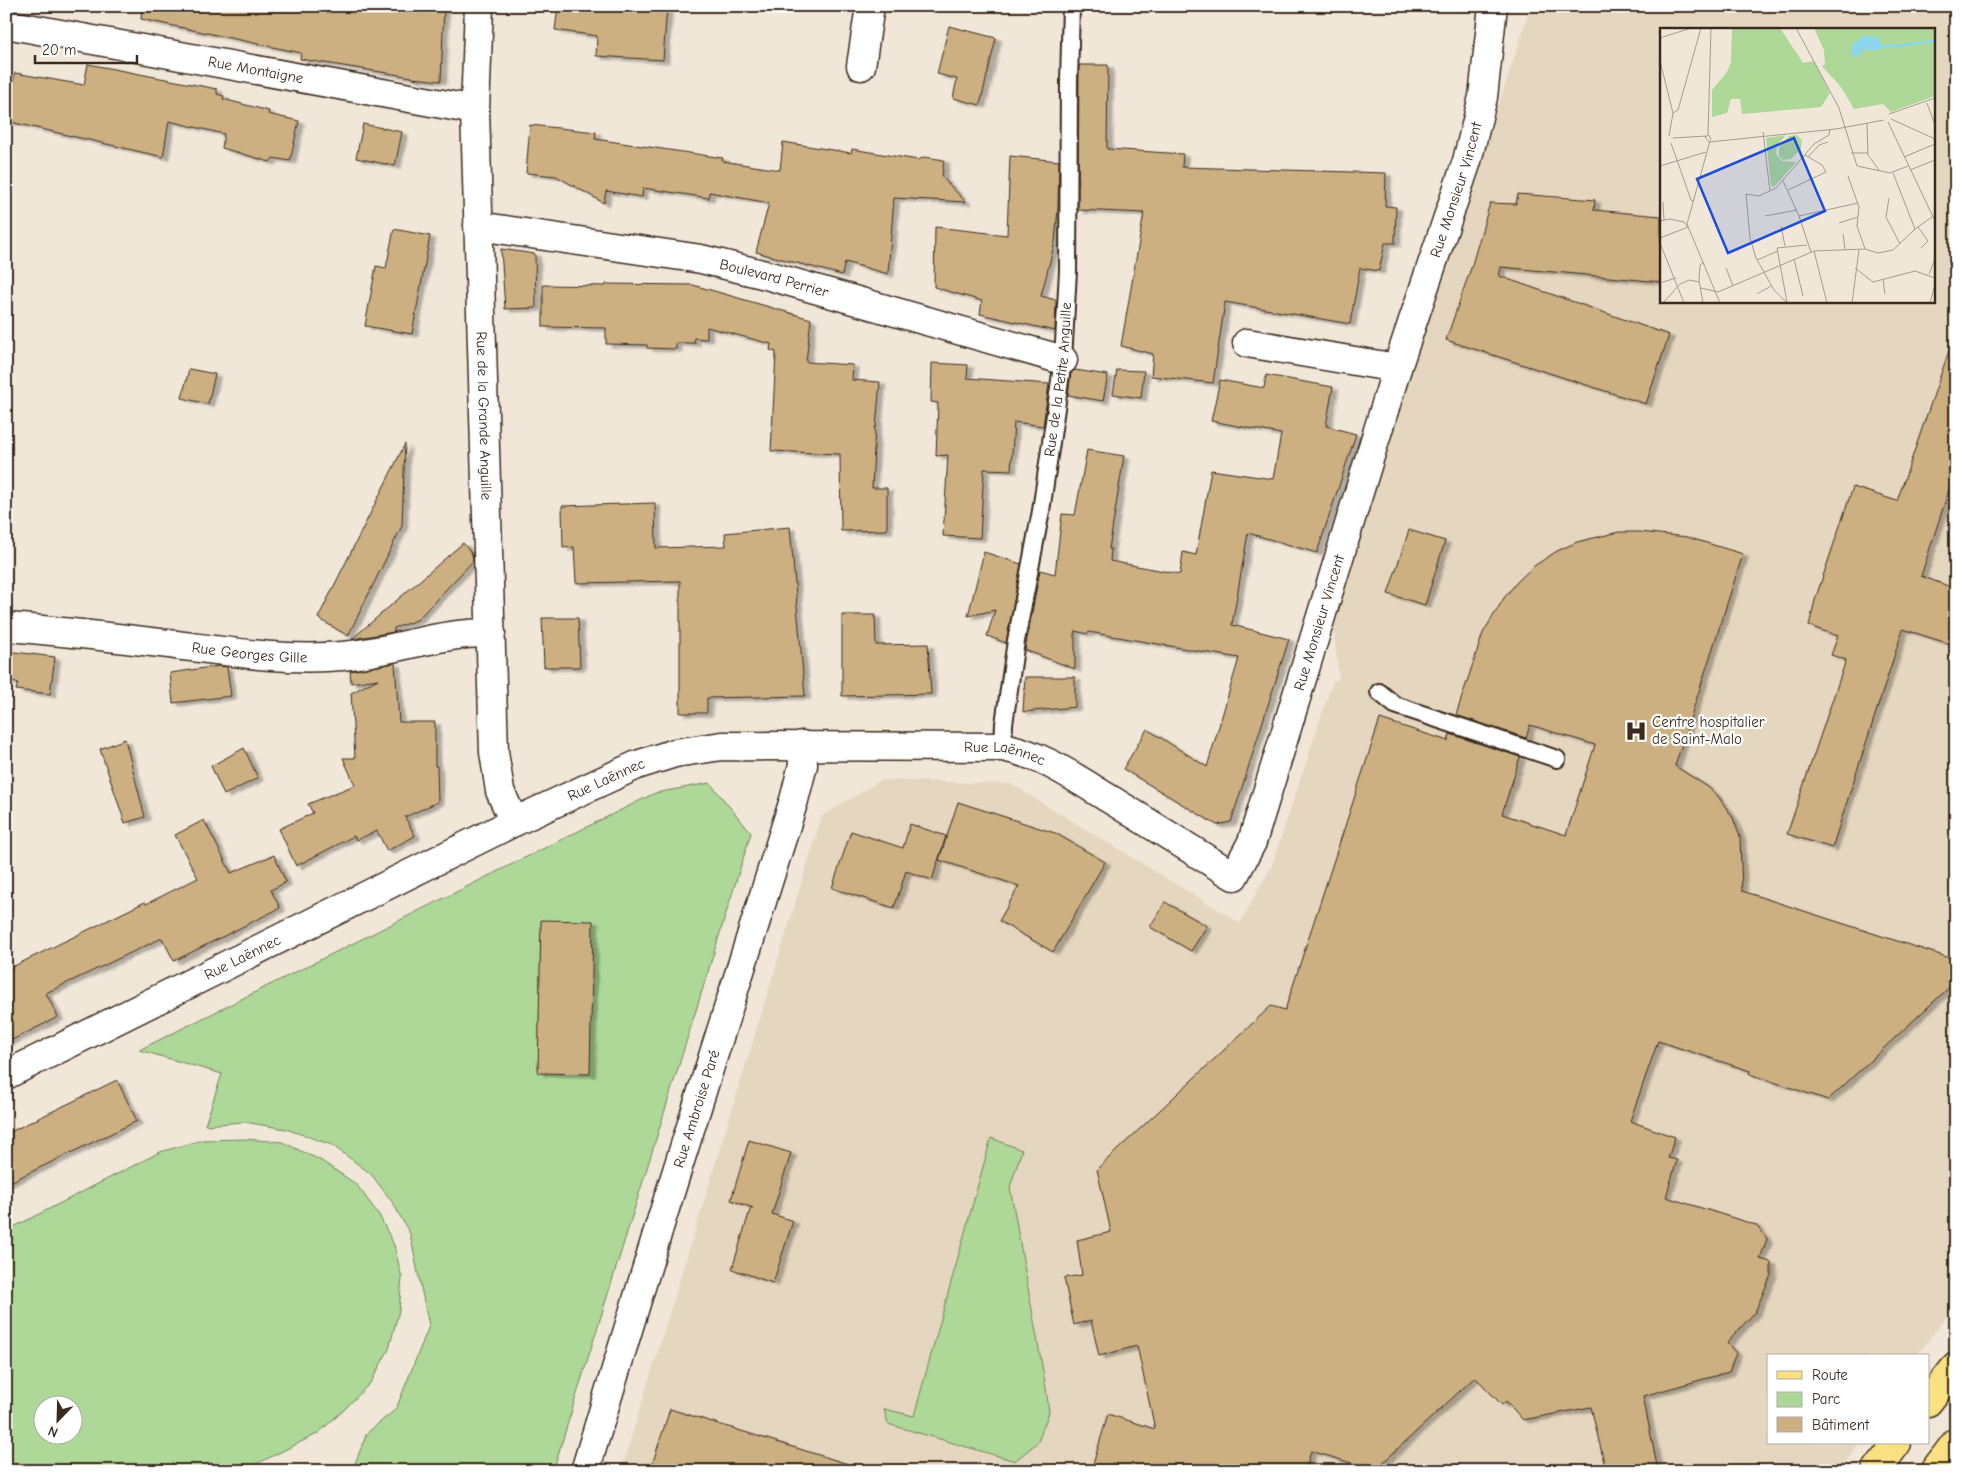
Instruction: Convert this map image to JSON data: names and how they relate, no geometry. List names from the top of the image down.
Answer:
{
  "streets": {
    "street": [
      "Rue Montaigne",
      "Rue Monsieur Vincent",
      "Boulevard Perrier",
      "Rue de la Grande Anguille",
      "Rue Georges Gille",
      "Rue Laënnec",
      "Rue Ambroise Paré"
    ],
    "lane": ["Rue de la Petite Anguille"]
  },
  "crossings": [
    ["Rue Montaigne", "Rue de la Grande Anguille"],
    ["Rue Monsieur Vincent", "Rue Laënnec"],
    ["Boulevard Perrier", "Rue de la Petite Anguille"],
    ["Boulevard Perrier", "Rue de la Grande Anguille"],
    ["Rue de la Petite Anguille", "Rue Laënnec"],
    ["Rue de la Grande Anguille", "Rue Georges Gille"],
    ["Rue de la Grande Anguille", "Rue Laënnec"],
    ["Rue Laënnec", "Rue Ambroise Paré"]
  ],
  "places": {
    "hospital": ["Centre hospitalier de Saint-Malo"]
  },
  "legend": ["Route", "Parc", "Bâtiment"],
  "scale_bar": "20 m",
  "north": "bottom left"
}
